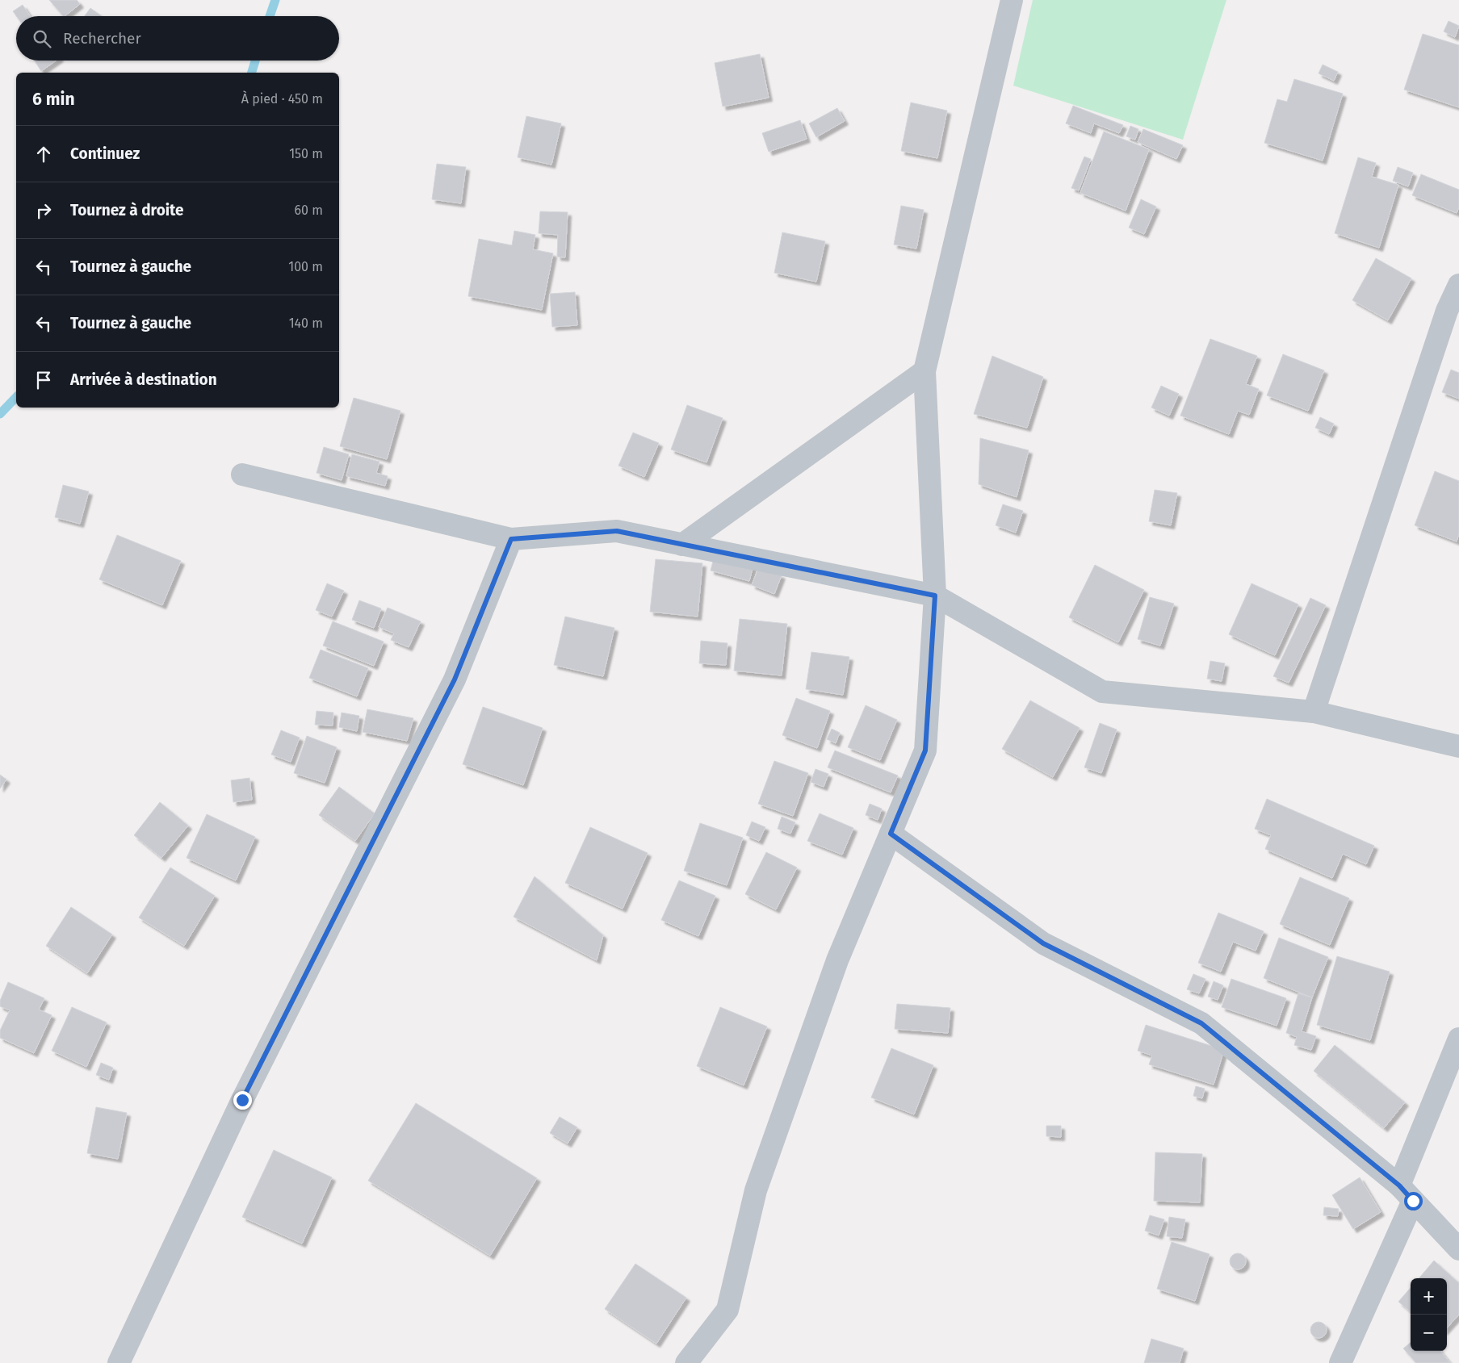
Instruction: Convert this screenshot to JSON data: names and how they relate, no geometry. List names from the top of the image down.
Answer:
{
  "page": {
    "search": "Rechercher",
    "heading": ["6 min", "À pied · 450 m"],
    "list": [
      ["Continuez", "150 m"],
      ["Tournez à droite", "60 m"],
      ["Tournez à gauche", "100 m"],
      ["Tournez à gauche", "140 m"],
      "Arrivée à destination"
    ],
    "map_buttons": ["+", "−"]
  }
}
